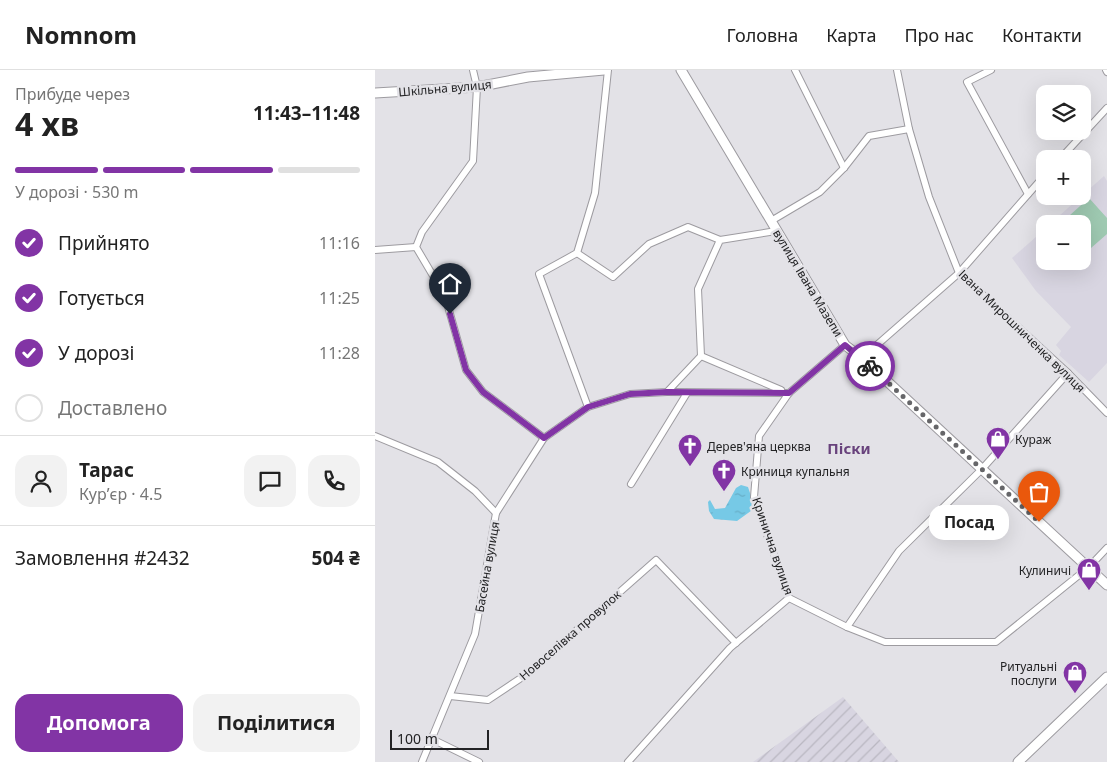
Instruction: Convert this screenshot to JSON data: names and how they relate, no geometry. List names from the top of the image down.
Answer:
{
  "streets": {
    "street": [
      "Шкільна вулиця",
      "вулиця Івана Мазепи",
      "Івана Мирошниченка вулиця",
      "Кринична вулиця",
      "Басейна вулиця",
      "Новоселівка провулок"
    ]
  },
  "crossings": [
    ["вулиця Івана Мазепи", "Кринична вулиця"],
    ["Кринична вулиця", "Басейна вулиця"],
    ["Басейна вулиця", "Новоселівка провулок"]
  ],
  "districts": ["Піски"],
  "places": {
    "shop": ["Кураж", "Кулиничі", "Ритуальні послуги"],
    "church": ["Дерев'яна церква", "Криниця купальня"],
    "other": ["Посад"]
  },
  "scale_bar": "100 m",
  "page": {
    "header": "Nomnom",
    "nav": [
      "Головна",
      "Карта",
      "Про нас",
      "Контакти"
    ],
    "heading": ["4 хв", "Прибуде через", "11:43–11:48"],
    "panel": [
      "Тарас",
      "Кур’єр · 4.5",
      "Замовлення #2432",
      "504 ₴"
    ],
    "map_buttons": ["+", "−"],
    "bar": "У дорозі · 530 m",
    "list": [
      ["Прийнято", "11:16"],
      ["Готується", "11:25"],
      ["У дорозі", "11:28"],
      "Доставлено"
    ],
    "bubble": "Посад",
    "buttons": ["Допомога", "Поділитися"],
    "scale": "100 m"
  }
}
